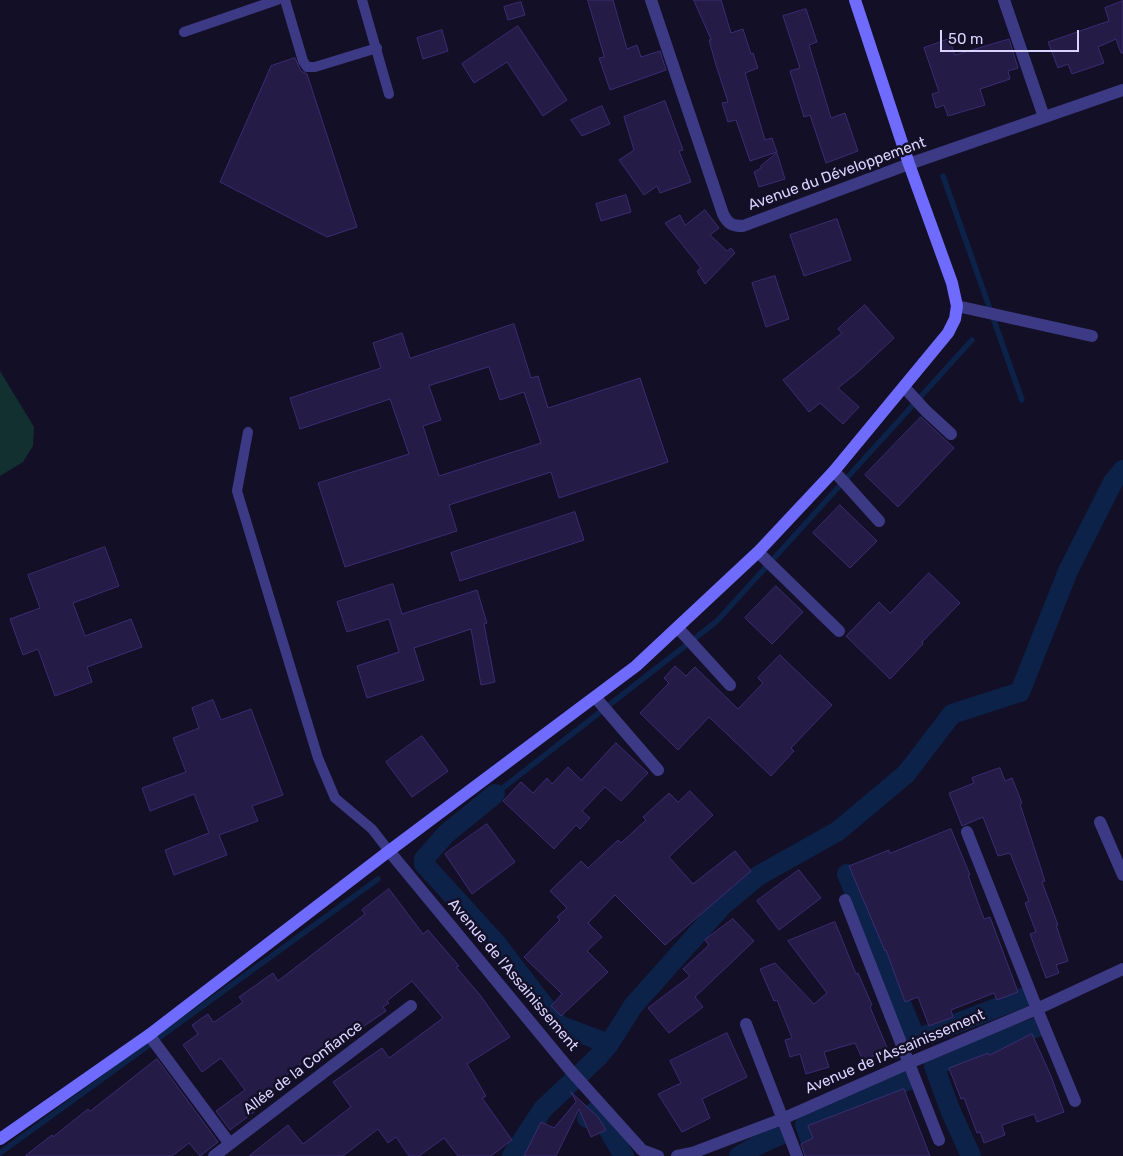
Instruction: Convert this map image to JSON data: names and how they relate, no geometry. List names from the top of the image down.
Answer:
{
  "streets": {
    "street": ["Avenue du Développement", "Avenue de l'Assainissement", "Allée de la Confiance"]
  },
  "scale_bar": "50 m"
}
